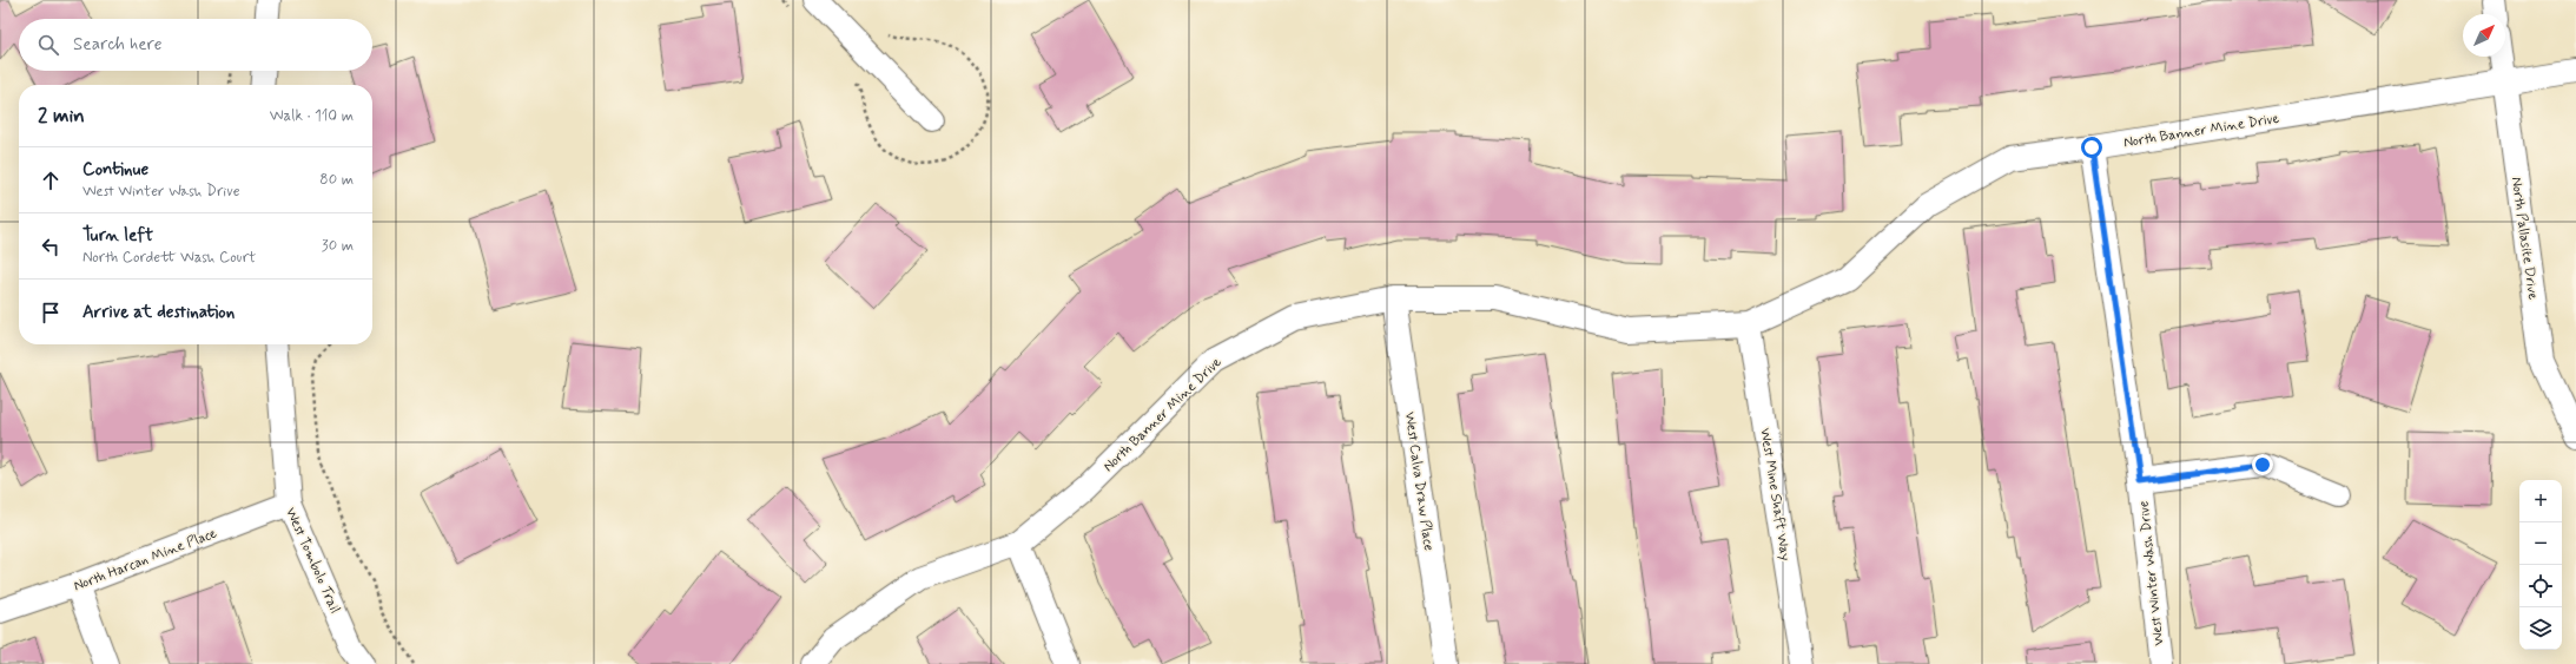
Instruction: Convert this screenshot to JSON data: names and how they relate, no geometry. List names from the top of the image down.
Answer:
{
  "streets": {
    "street": [
      "North Banner Mine Drive",
      "North Pallasite Drive",
      "West Calva Draw Place",
      "West Mine Shaft Way",
      "North Harcan Mine Place",
      "West Tombolo Trail",
      "West Winter Wash Drive"
    ]
  },
  "crossings": [
    ["North Banner Mine Drive", "North Pallasite Drive"],
    ["North Banner Mine Drive", "West Calva Draw Place"],
    ["North Banner Mine Drive", "West Mine Shaft Way"],
    ["North Banner Mine Drive", "West Winter Wash Drive"],
    ["North Harcan Mine Place", "West Tombolo Trail"]
  ],
  "north": "top right",
  "page": {
    "search": "Search here",
    "heading": ["2 min", "Walk · 110 m"],
    "list": [
      ["Continue", "West Winter Wash Drive", "80 m"],
      ["Turn left", "North Cordett Wash Court", "30 m"],
      "Arrive at destination"
    ],
    "map_buttons": ["+", "−"]
  }
}
